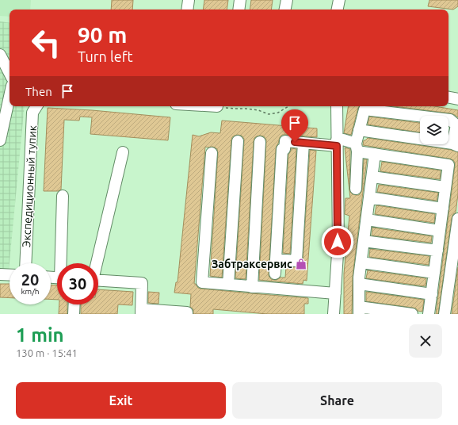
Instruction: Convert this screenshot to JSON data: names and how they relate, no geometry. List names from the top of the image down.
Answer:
{
  "streets": {
    "street": ["Экспедиционный тупик"]
  },
  "places": {
    "shop": ["Забтраксервис"]
  },
  "page": {
    "turn": ["90 m", "Turn left"],
    "then": "Then",
    "speed": "20 km/h",
    "limit": "30",
    "heading": ["1 min", "130 m · 15:41"],
    "buttons": ["Exit", "Share"]
  }
}
